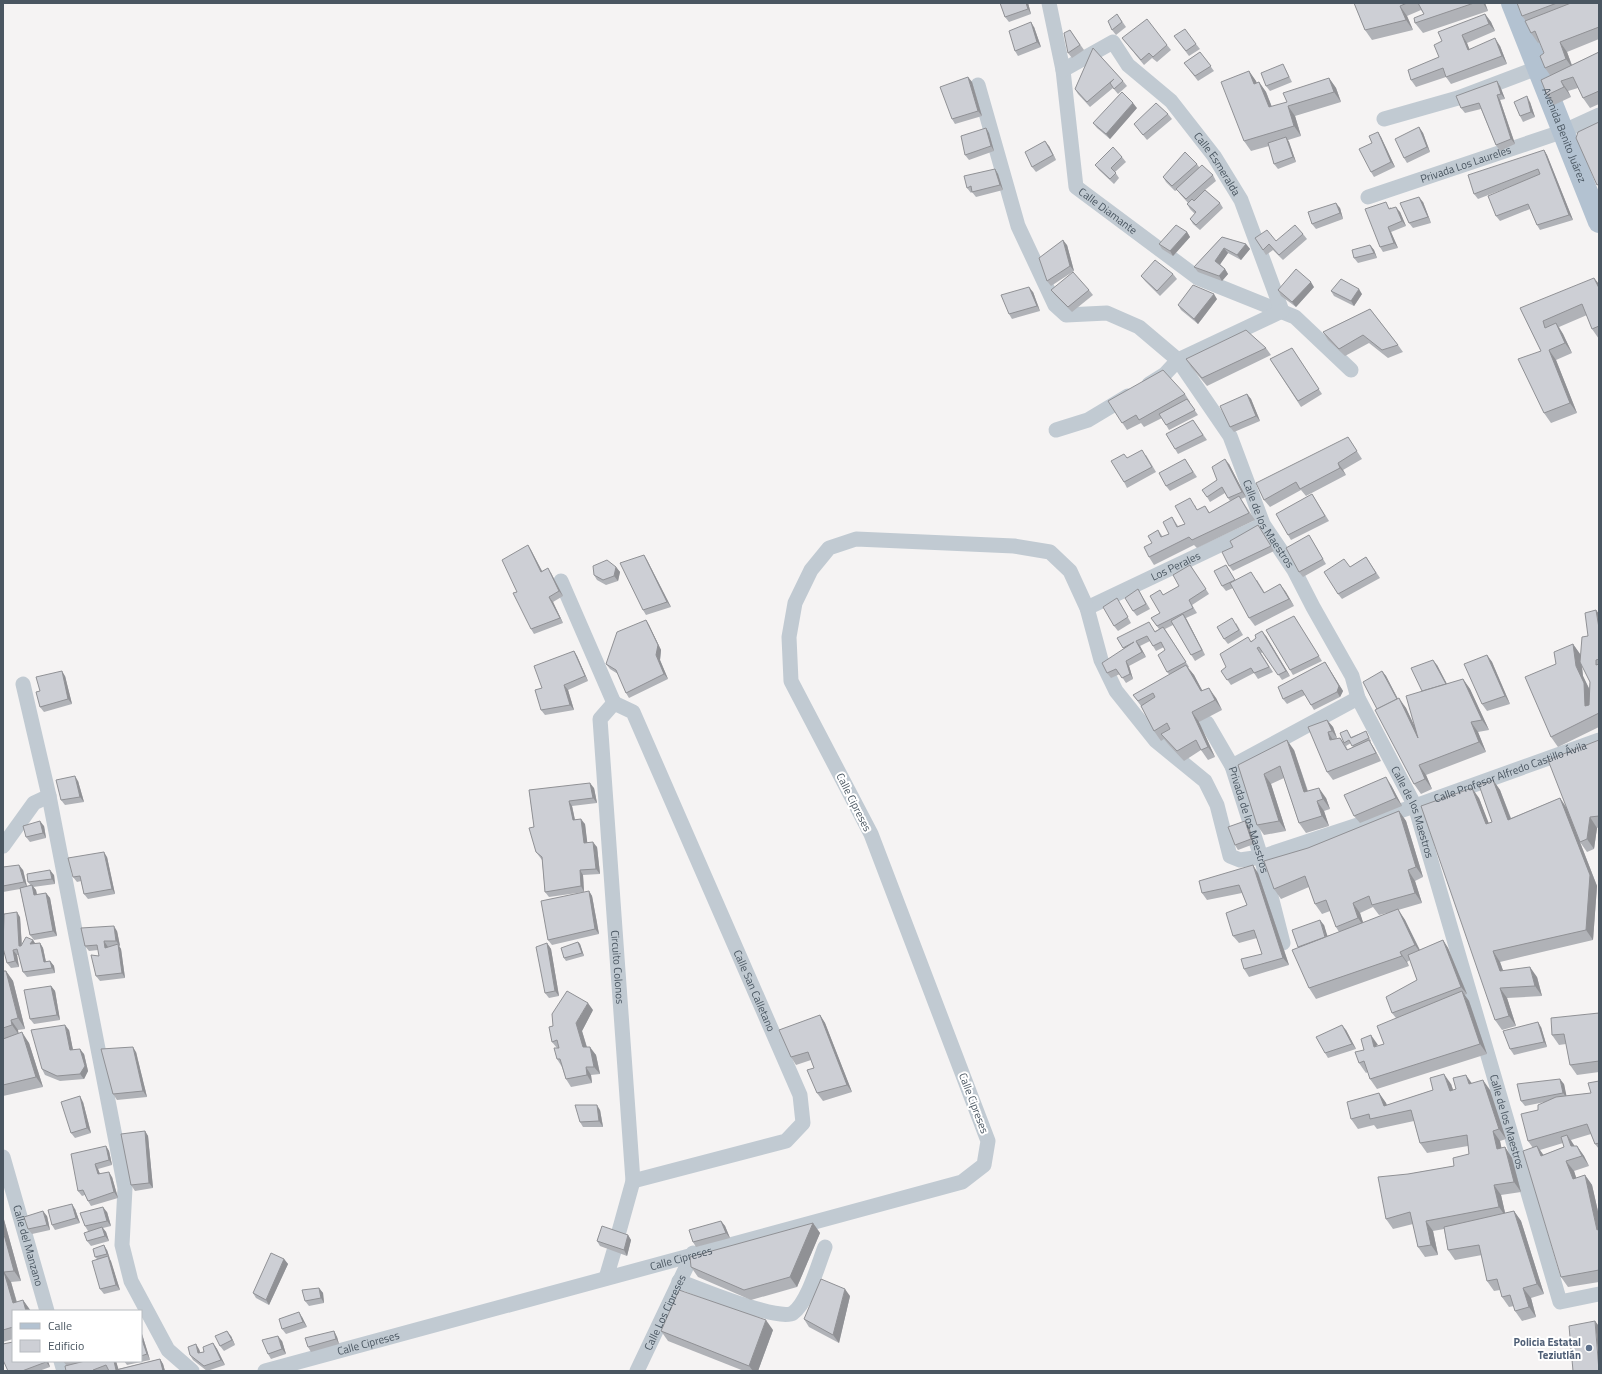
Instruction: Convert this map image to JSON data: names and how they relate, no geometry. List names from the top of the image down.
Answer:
{
  "streets": {
    "main road": ["Avenida Benito Juárez"],
    "street": [
      "Calle Esmeralda",
      "Privada Los Laureles",
      "Calle Diamante",
      "Calle de los Maestros",
      "Los Perales",
      "Calle Profesor Alfredo Castillo Ávila",
      "Calle Cipreses",
      "Privada de los Maestros",
      "Circuito Colonos",
      "Calle San Calletano",
      "Calle del Manzano",
      "Calle Los Cipreses"
    ]
  },
  "crossings": [
    ["Avenida Benito Juárez", "Privada Los Laureles"],
    ["Calle Esmeralda", "Calle Diamante"],
    ["Calle de los Maestros", "Los Perales"],
    ["Calle de los Maestros", "Calle Profesor Alfredo Castillo Ávila"],
    ["Calle de los Maestros", "Privada de los Maestros"],
    ["Los Perales", "Calle Cipreses"],
    ["Calle Profesor Alfredo Castillo Ávila", "Calle Cipreses"],
    ["Calle Profesor Alfredo Castillo Ávila", "Privada de los Maestros"],
    ["Calle Cipreses", "Calle Los Cipreses"],
    ["Circuito Colonos", "Calle San Calletano"]
  ],
  "places": ["Policia Estatal Teziutlán"],
  "legend": ["Calle", "Edificio"]
}
